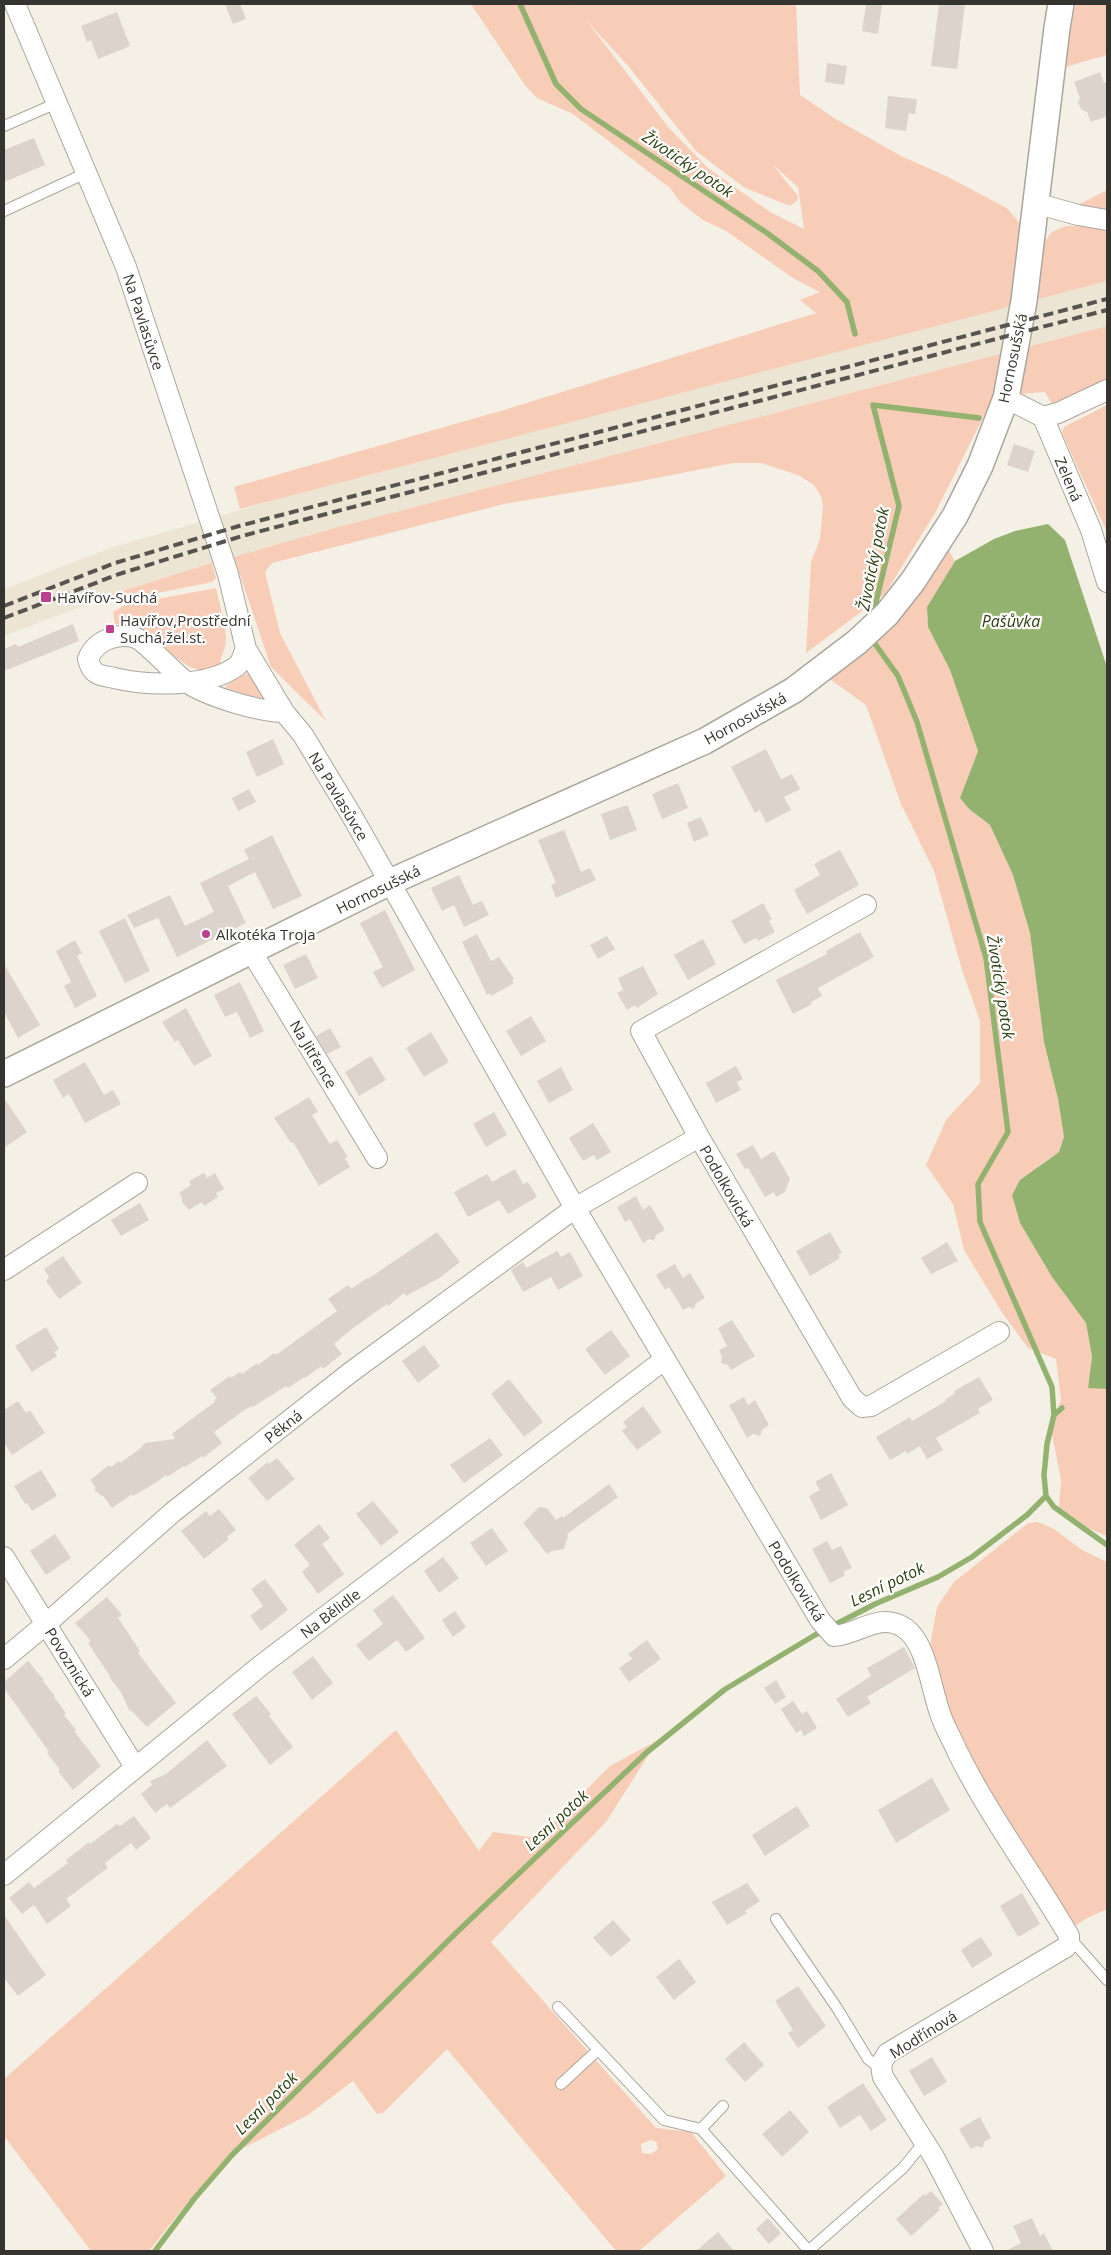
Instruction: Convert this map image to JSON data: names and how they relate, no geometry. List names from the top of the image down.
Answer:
{
  "streets": {
    "street": [
      "Na Pavlasůvce",
      "Hornosušská",
      "Zelená",
      "Na Jitřence",
      "Podolkovická",
      "Pěkná",
      "Na Bělidle",
      "Povoznická",
      "Modřínová"
    ]
  },
  "crossings": [
    ["Na Pavlasůvce", "Hornosušská"],
    ["Na Pavlasůvce", "Podolkovická"],
    ["Hornosušská", "Na Jitřence"],
    ["Hornosušská", "Podolkovická"],
    ["Podolkovická", "Pěkná"],
    ["Podolkovická", "Na Bělidle"],
    ["Podolkovická", "Modřínová"],
    ["Pěkná", "Povoznická"],
    ["Na Bělidle", "Povoznická"]
  ],
  "water": ["Životický potok", "Pašůvka", "Lesní potok"],
  "places": {
    "transit": ["Havířov-Suchá", "Havířov,Prostřední Suchá,žel.st."],
    "other": ["Alkotéka Troja"]
  }
}
